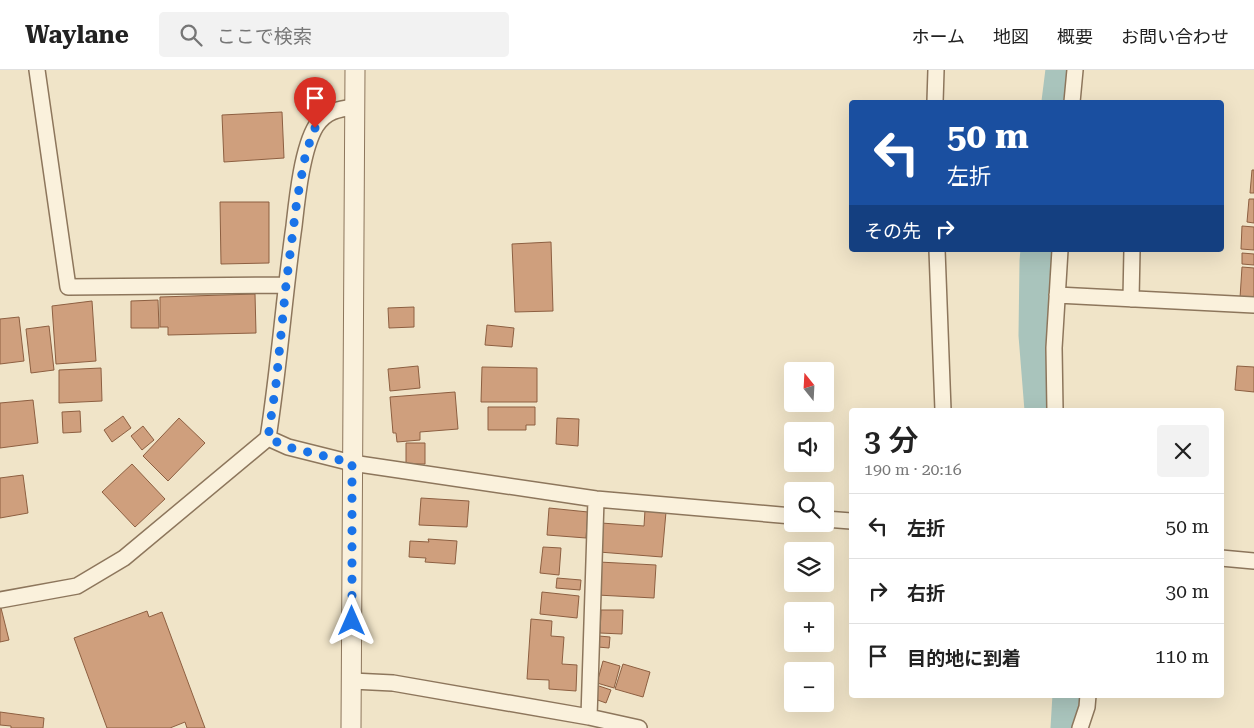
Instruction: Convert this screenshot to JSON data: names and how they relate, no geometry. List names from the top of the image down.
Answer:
{
  "north": "top",
  "page": {
    "header": "Waylane",
    "search": "ここで検索",
    "nav": [
      "ホーム",
      "地図",
      "概要",
      "お問い合わせ"
    ],
    "turn": ["50 m", "左折"],
    "then": "その先",
    "map_buttons": ["+", "−"],
    "heading": ["3 分", "190 m · 20:16"],
    "list": [
      {
        "name": "左折",
        "value": "50 m"
      },
      {
        "name": "右折",
        "value": "30 m"
      },
      {
        "name": "目的地に到着",
        "value": "110 m"
      }
    ]
  }
}
